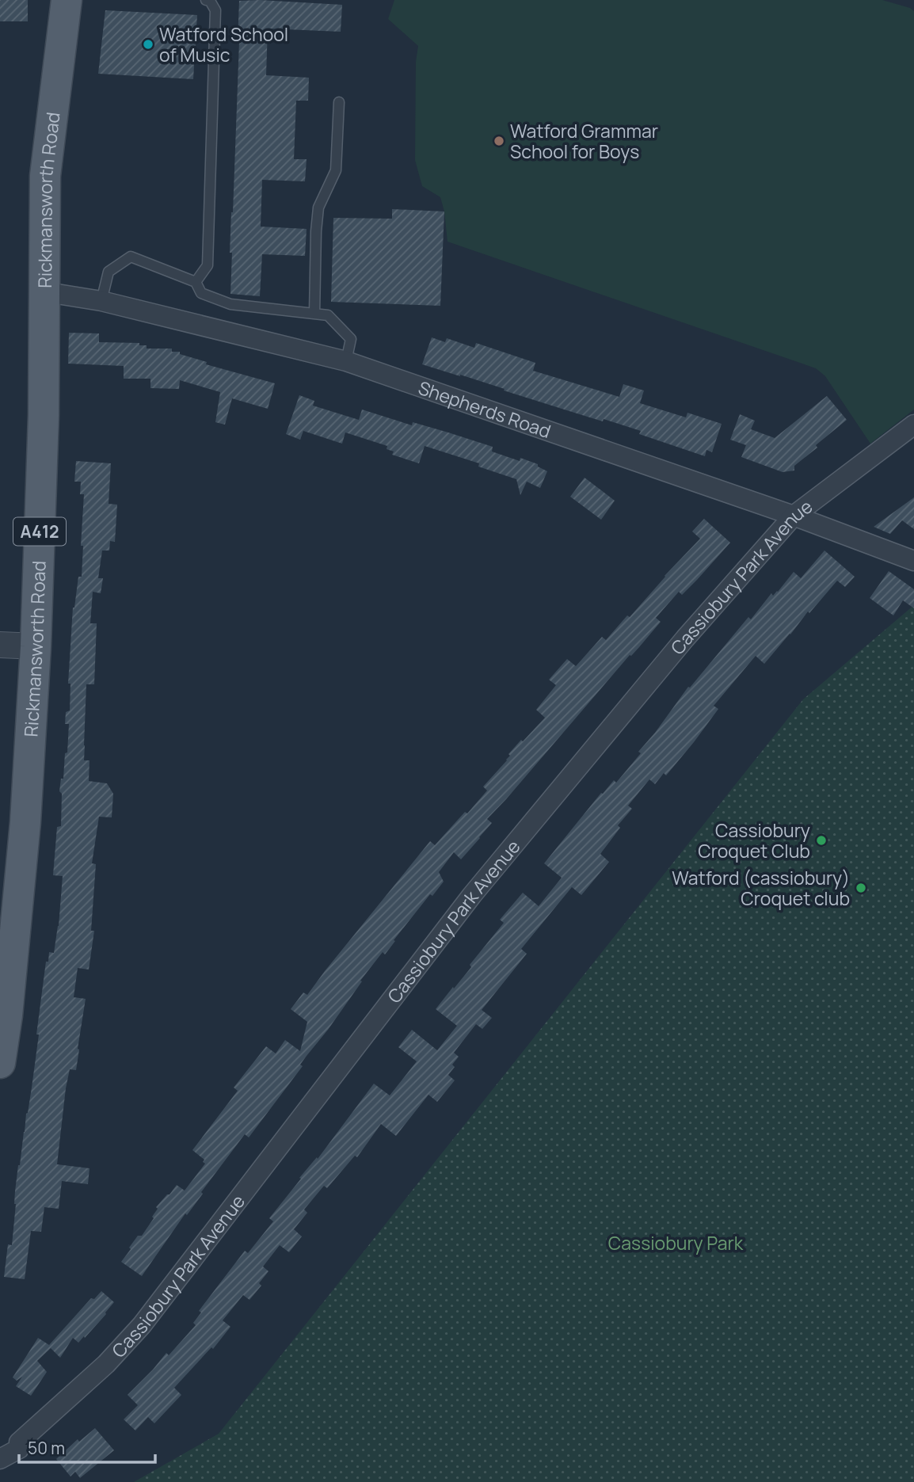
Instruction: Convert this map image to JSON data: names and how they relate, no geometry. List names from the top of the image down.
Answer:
{
  "streets": {
    "main road": ["Rickmansworth Road", "A412"],
    "street": ["Shepherds Road", "Cassiobury Park Avenue"]
  },
  "crossings": [
    ["Rickmansworth Road", "Shepherds Road"],
    ["Shepherds Road", "Cassiobury Park Avenue"]
  ],
  "parks": ["Cassiobury Park"],
  "places": [
    "Watford School of Music",
    "Watford Grammar School for Boys",
    "Cassiobury Croquet Club",
    "Watford (cassiobury) Croquet club"
  ],
  "scale_bar": "50 m"
}
